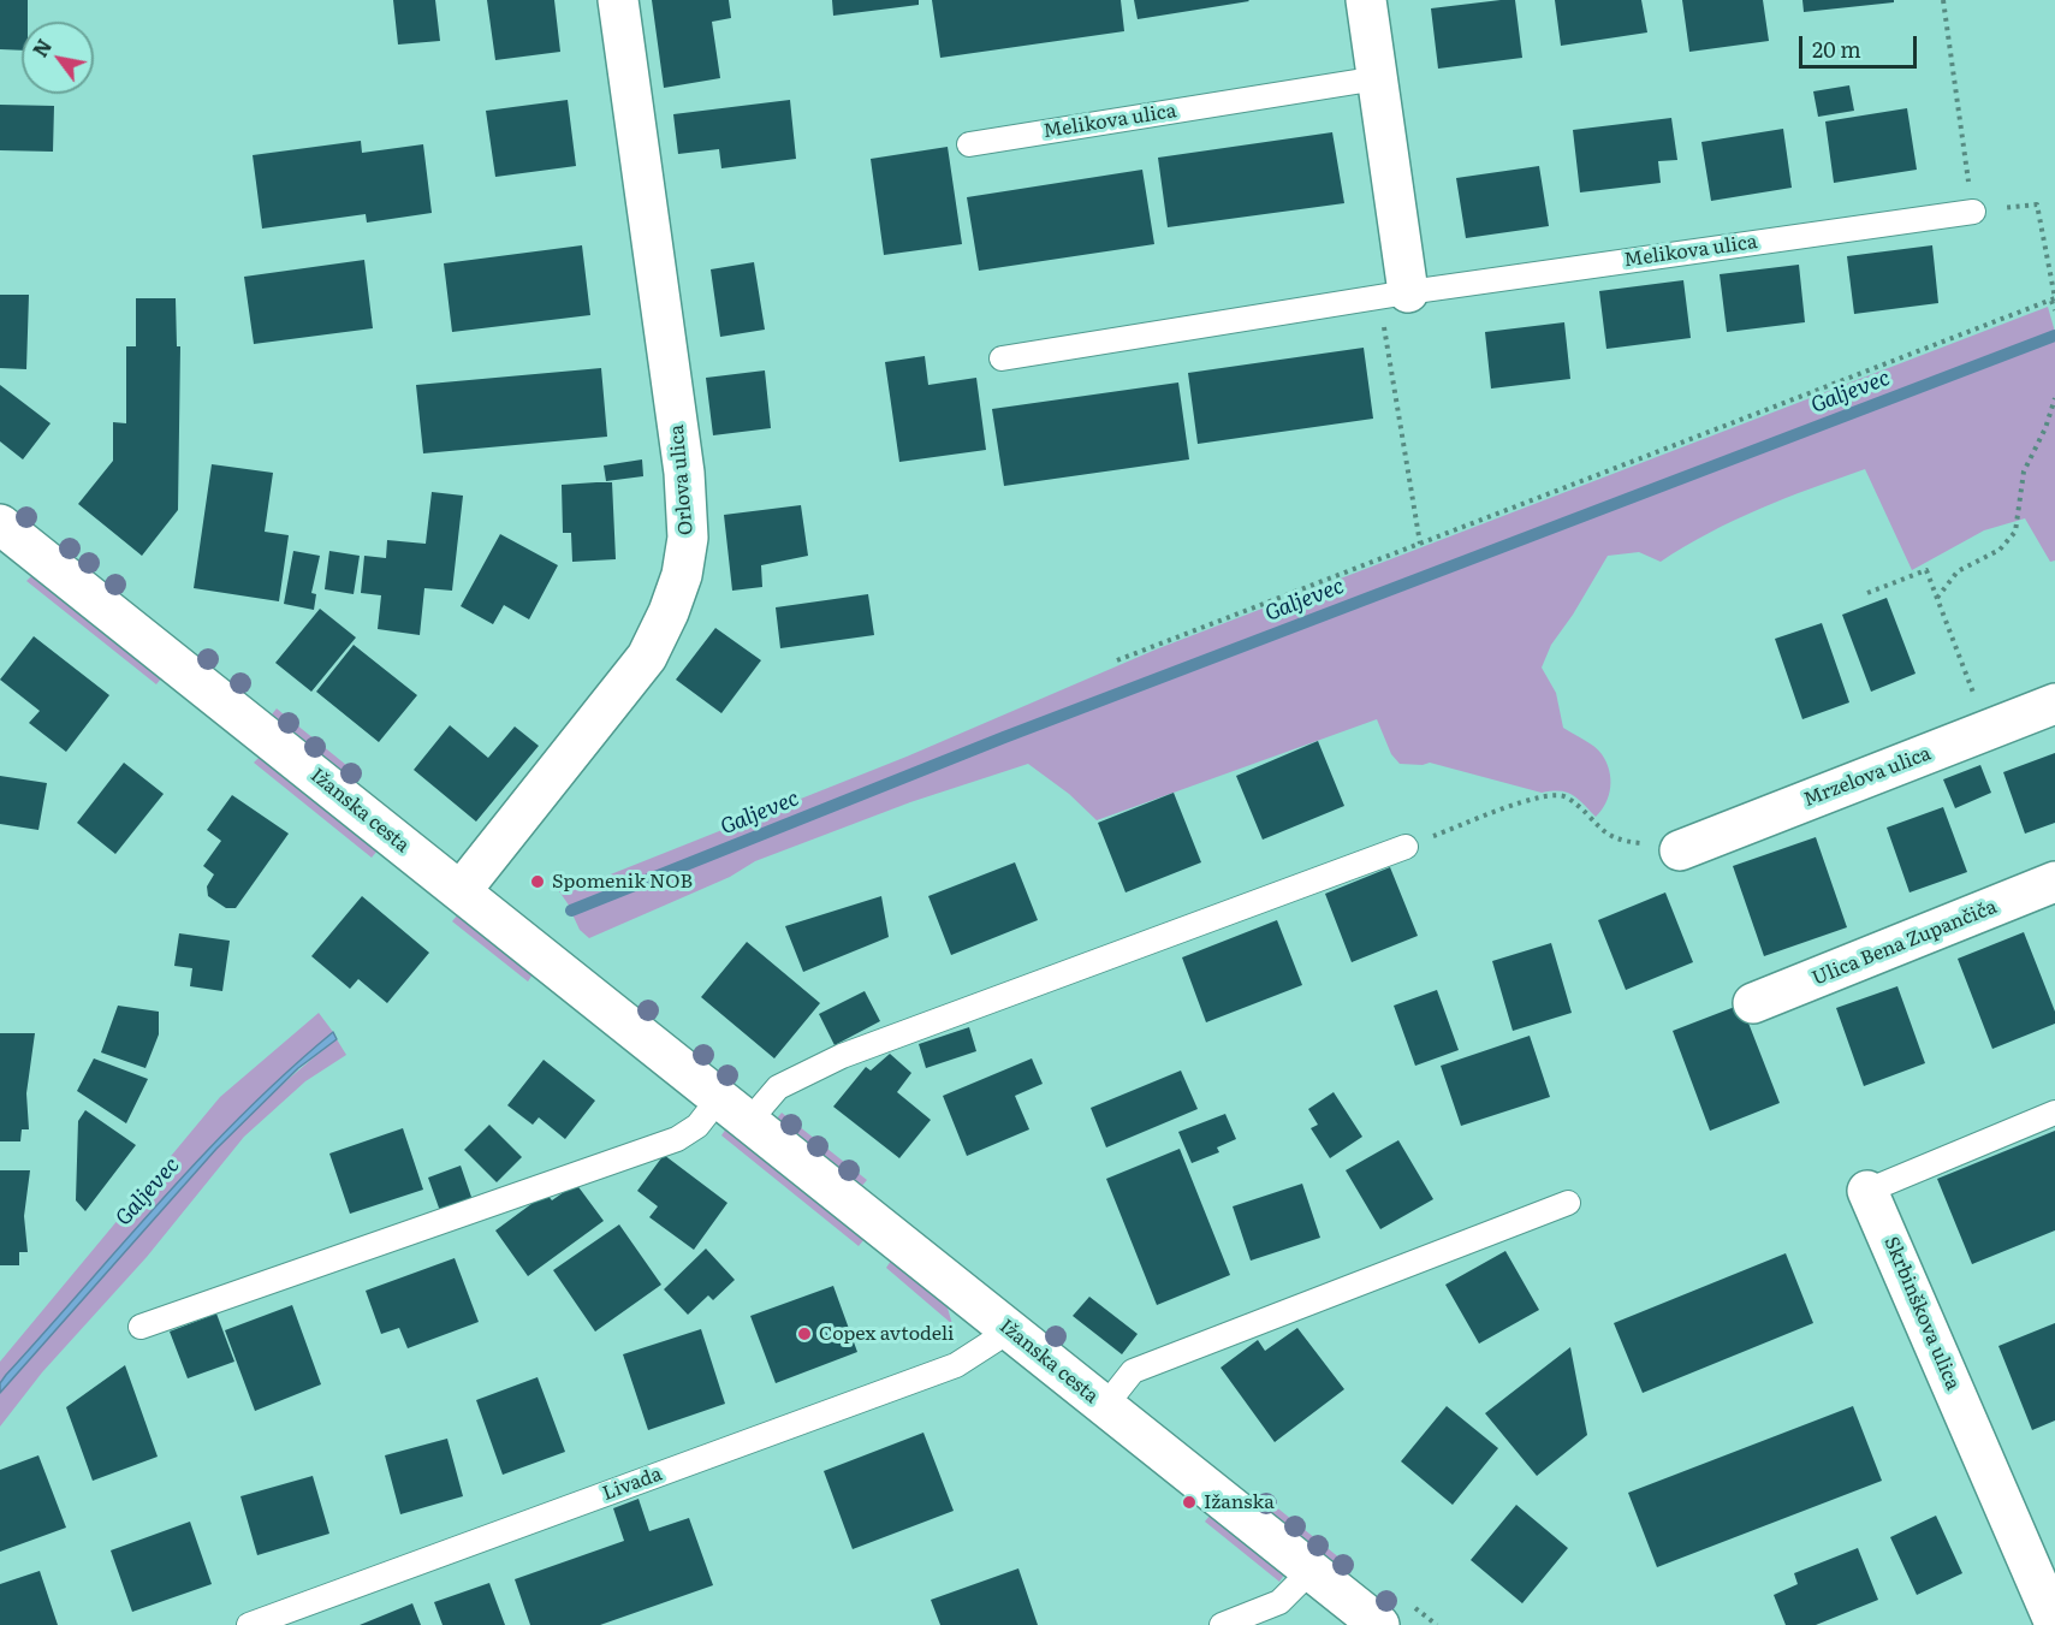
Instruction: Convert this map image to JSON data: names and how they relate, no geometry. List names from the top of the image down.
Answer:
{
  "streets": {
    "street": [
      "Orlova ulica",
      "Mrzelova ulica",
      "Ižanska cesta",
      "Ulica Bena Zupančiča",
      "Skrbinškova ulica"
    ],
    "lane": ["Melikova ulica", "Livada"]
  },
  "crossings": [
    ["Orlova ulica", "Ižanska cesta"],
    ["Ižanska cesta", "Livada"]
  ],
  "water": ["Galjevec"],
  "places": ["Spomenik NOB", "Copex avtodeli", "Ižanska"],
  "scale_bar": "20 m",
  "north": "top left"
}
